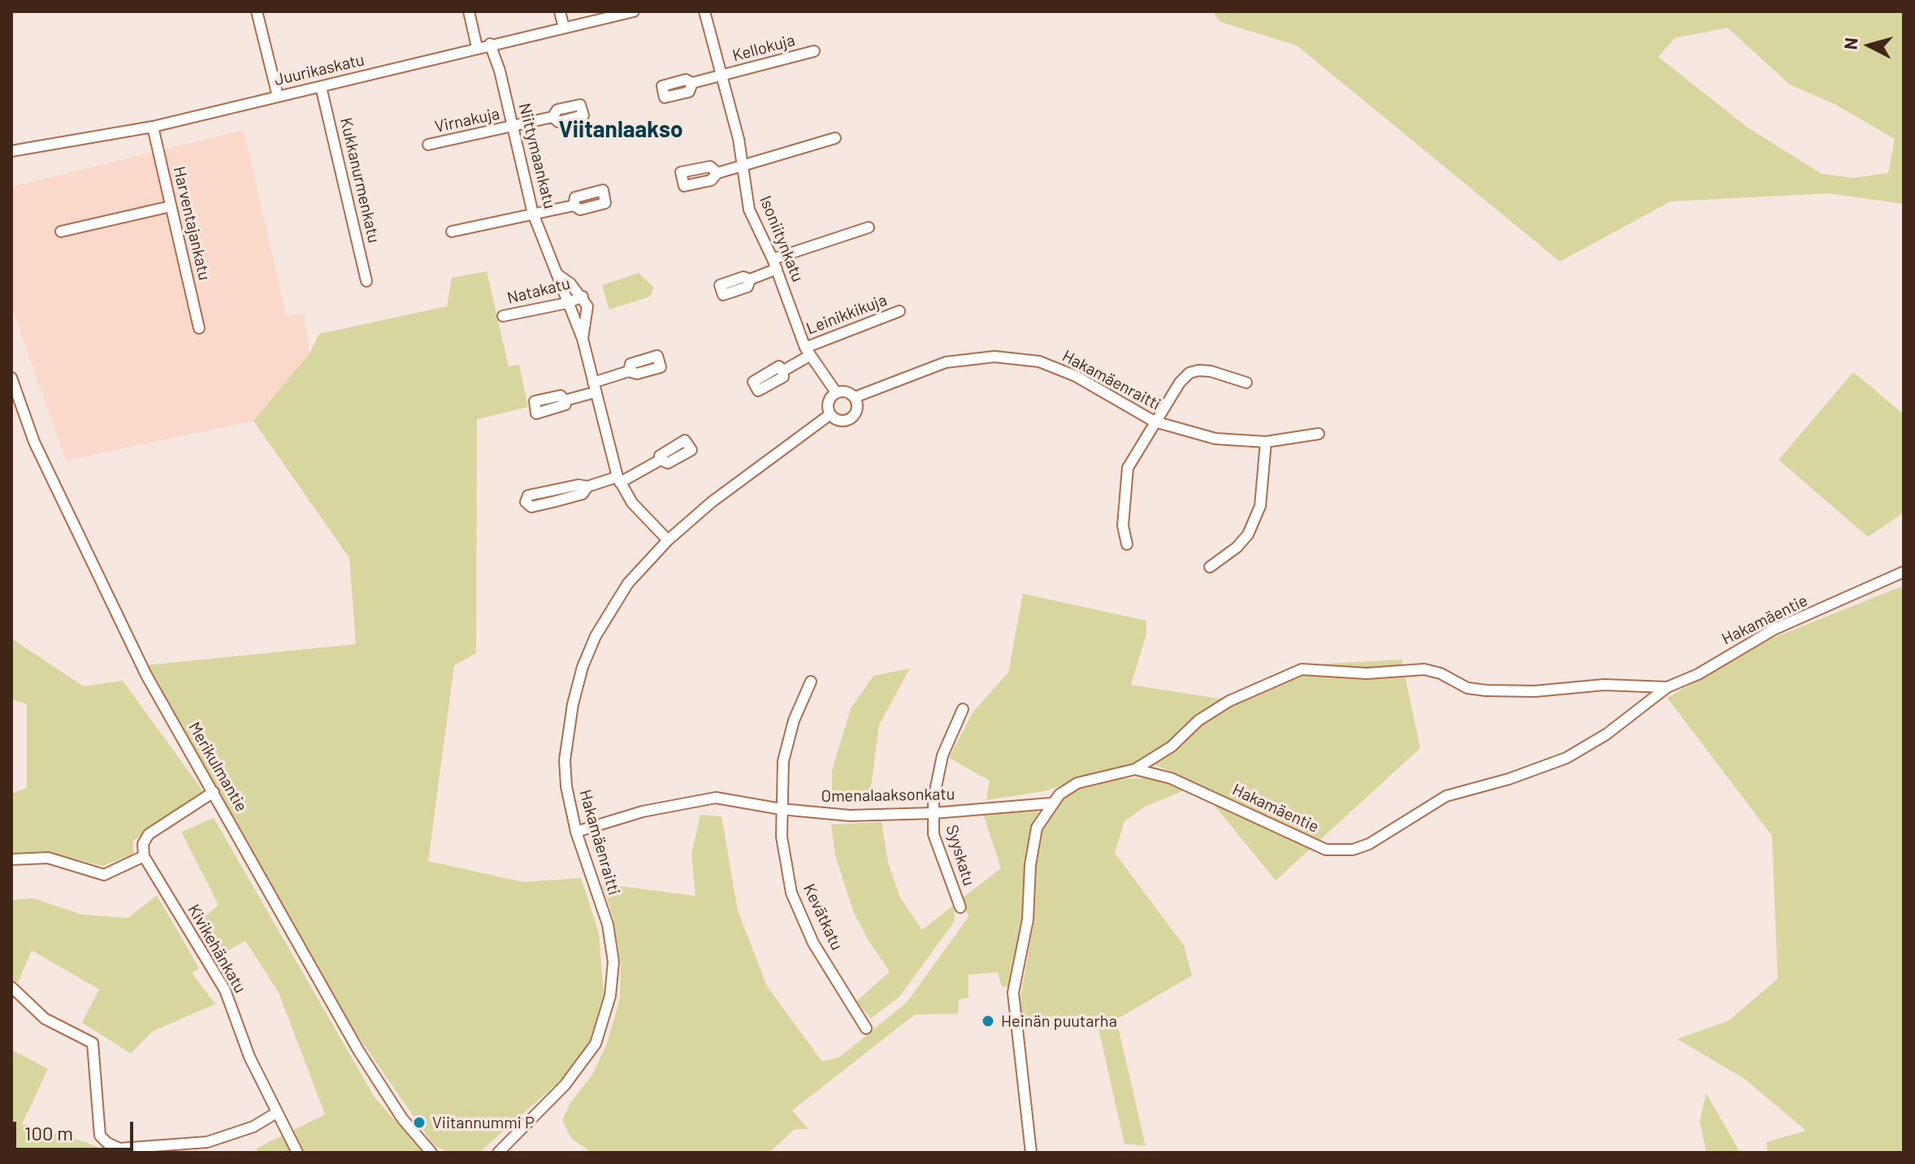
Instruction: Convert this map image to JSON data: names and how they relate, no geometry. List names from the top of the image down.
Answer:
{
  "streets": {
    "street": [
      "Kellokuja",
      "Juurikaskatu",
      "Virnakuja",
      "Niittymaankatu",
      "Kukkanurmenkatu",
      "Harventajankatu",
      "Isoniitynkatu",
      "Natakatu",
      "Leinikkikuja",
      "Hakamäenraitti",
      "Hakamäentie",
      "Merikulmantie",
      "Omenalaaksonkatu",
      "Syyskatu",
      "Kevätkatu",
      "Kivikehänkatu"
    ]
  },
  "crossings": [
    ["Kellokuja", "Isoniitynkatu"],
    ["Juurikaskatu", "Niittymaankatu"],
    ["Juurikaskatu", "Kukkanurmenkatu"],
    ["Juurikaskatu", "Harventajankatu"],
    ["Virnakuja", "Niittymaankatu"],
    ["Niittymaankatu", "Natakatu"],
    ["Niittymaankatu", "Hakamäenraitti"],
    ["Isoniitynkatu", "Leinikkikuja"],
    ["Isoniitynkatu", "Hakamäenraitti"],
    ["Hakamäenraitti", "Omenalaaksonkatu"],
    ["Hakamäentie", "Omenalaaksonkatu"],
    ["Omenalaaksonkatu", "Syyskatu"],
    ["Omenalaaksonkatu", "Kevätkatu"]
  ],
  "districts": ["Viitanlaakso"],
  "places": ["Heinän puutarha", "Viitannummi P"],
  "scale_bar": "100 m",
  "north": "left"
}
